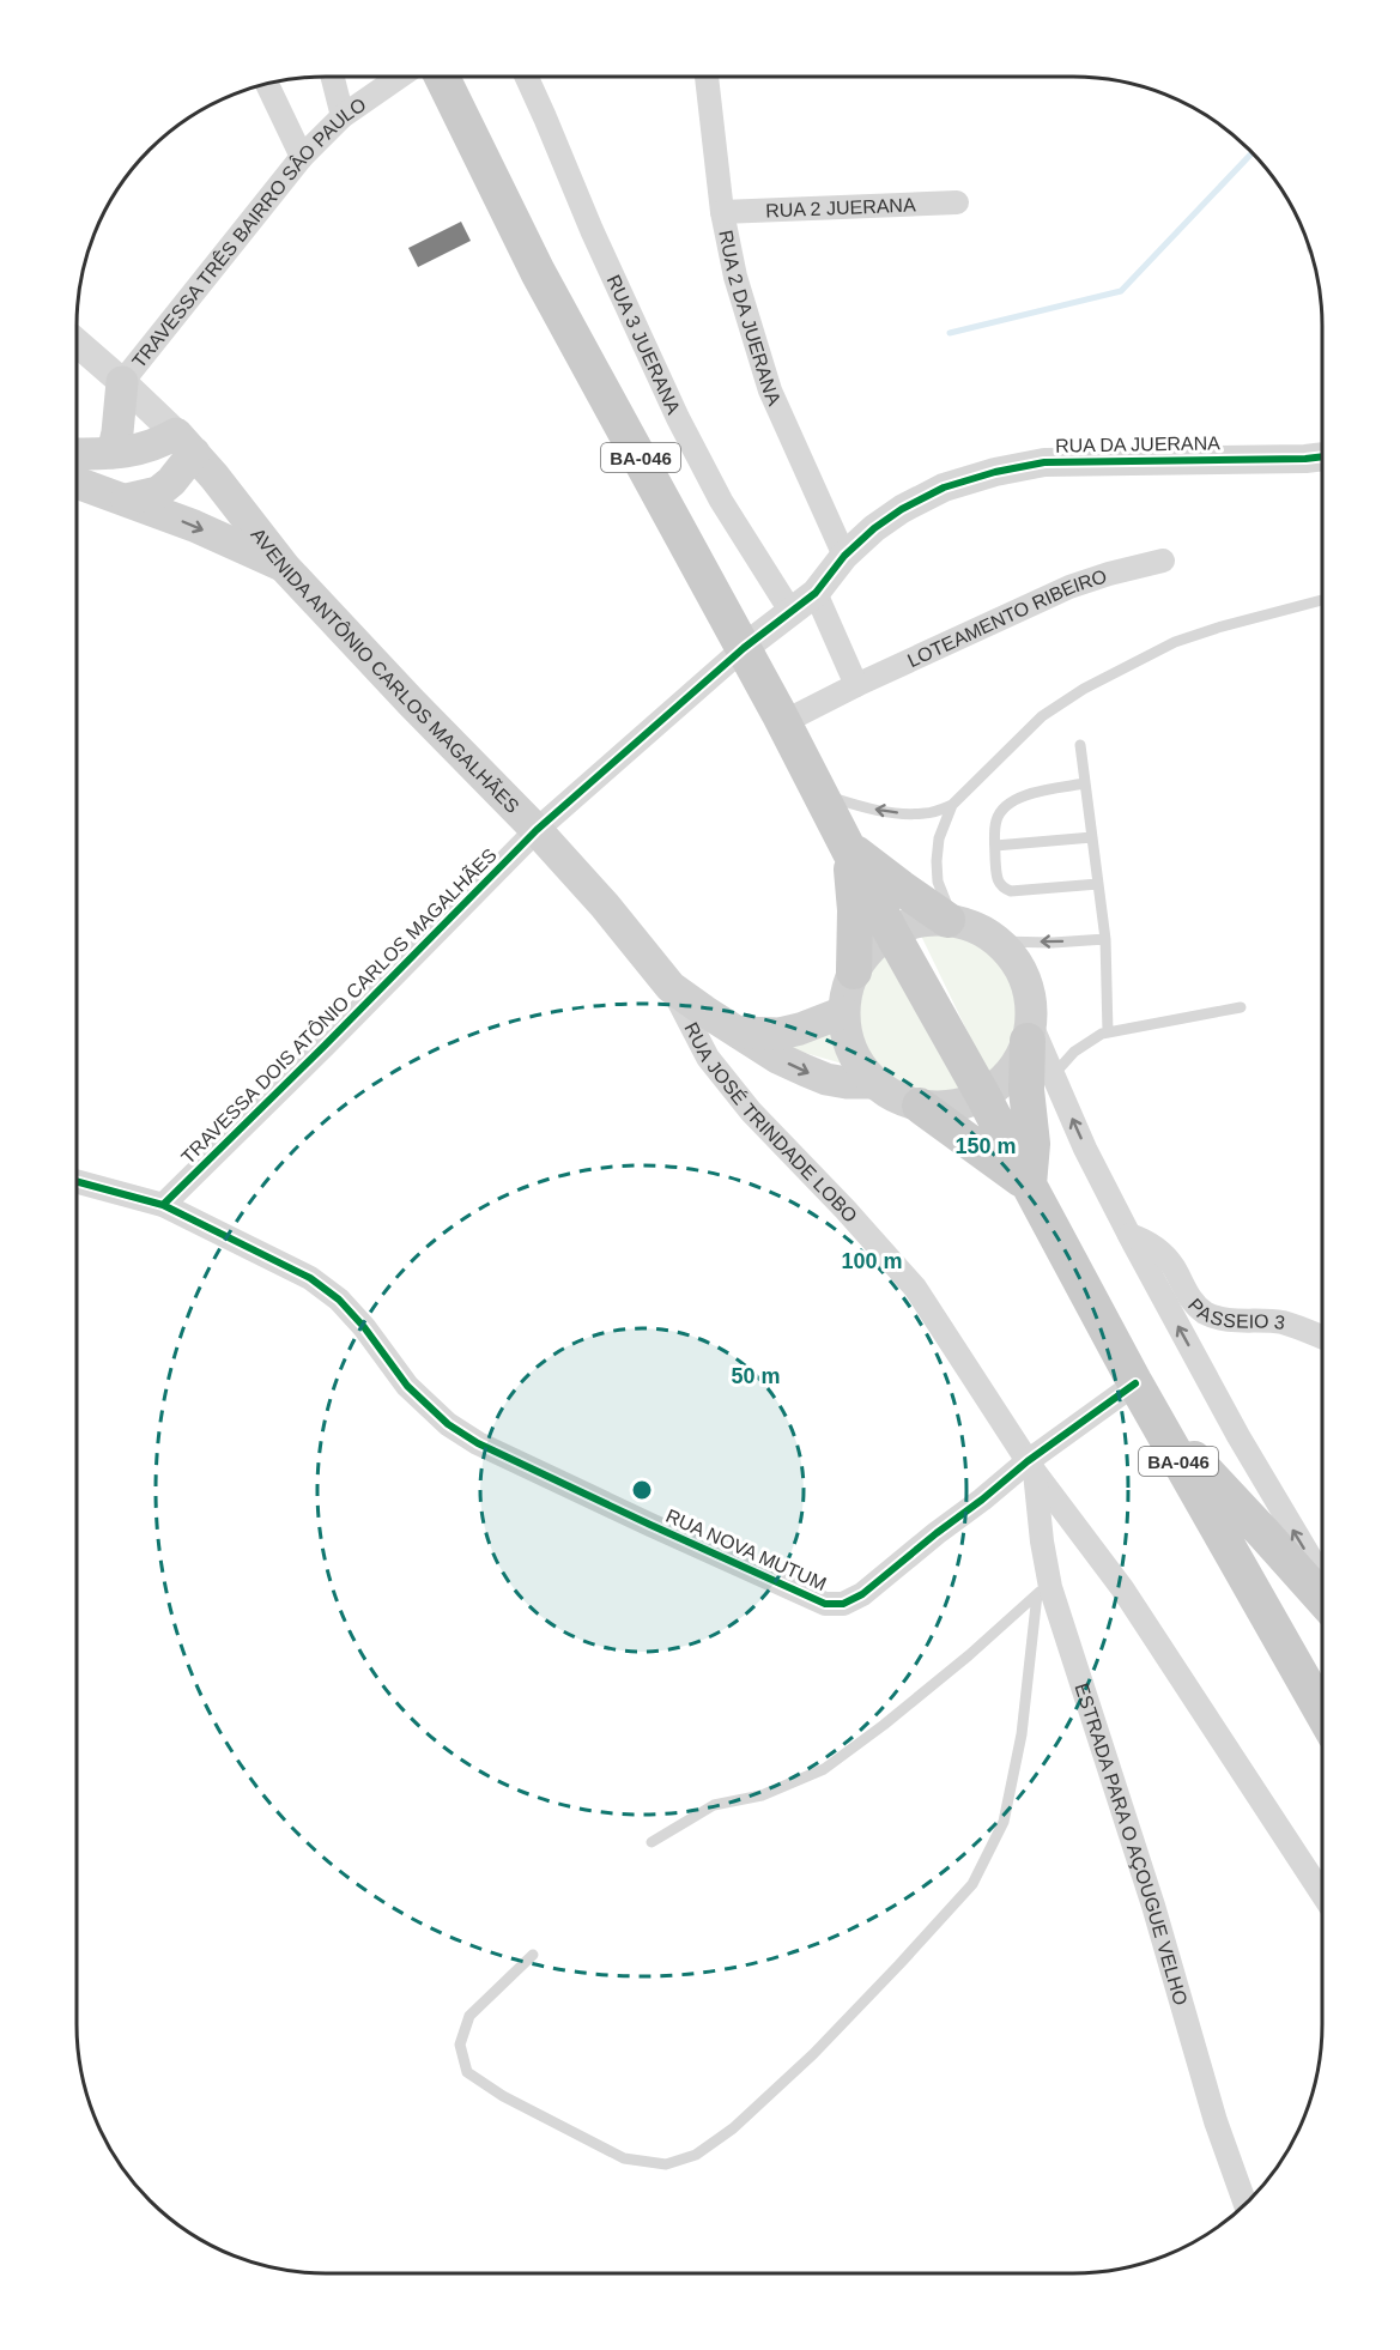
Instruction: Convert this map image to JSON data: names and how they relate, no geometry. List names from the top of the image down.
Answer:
{
  "streets": {
    "main road": ["BA-046", "AVENIDA ANTÔNIO CARLOS MAGALHÃES"],
    "street": [
      "RUA 2 JUERANA",
      "TRAVESSA TRÊS BAIRRO SÂO PAULO",
      "RUA 2 DA JUERANA",
      "RUA 3 JUERANA",
      "RUA DA JUERANA",
      "LOTEAMENTO RIBEIRO",
      "TRAVESSA DOIS ATÔNIO CARLOS MAGALHÃES",
      "RUA JOSÉ TRINDADE LOBO",
      "PASSEIO 3",
      "RUA NOVA MUTUM",
      "ESTRADA PARA O AÇOUGUE VELHO"
    ]
  },
  "crossings": [
    ["RUA 2 JUERANA", "RUA 2 DA JUERANA"],
    ["TRAVESSA TRÊS BAIRRO SÂO PAULO", "AVENIDA ANTÔNIO CARLOS MAGALHÃES"],
    ["RUA 2 DA JUERANA", "RUA DA JUERANA"],
    ["RUA 3 JUERANA", "RUA DA JUERANA"],
    ["RUA DA JUERANA", "BA-046"],
    ["RUA DA JUERANA", "TRAVESSA DOIS ATÔNIO CARLOS MAGALHÃES"],
    ["BA-046", "TRAVESSA DOIS ATÔNIO CARLOS MAGALHÃES"],
    ["BA-046", "RUA NOVA MUTUM"],
    ["AVENIDA ANTÔNIO CARLOS MAGALHÃES", "TRAVESSA DOIS ATÔNIO CARLOS MAGALHÃES"],
    ["AVENIDA ANTÔNIO CARLOS MAGALHÃES", "RUA JOSÉ TRINDADE LOBO"],
    ["TRAVESSA DOIS ATÔNIO CARLOS MAGALHÃES", "RUA NOVA MUTUM"],
    ["RUA JOSÉ TRINDADE LOBO", "RUA NOVA MUTUM"],
    ["RUA JOSÉ TRINDADE LOBO", "ESTRADA PARA O AÇOUGUE VELHO"],
    ["RUA NOVA MUTUM", "ESTRADA PARA O AÇOUGUE VELHO"]
  ],
  "rings": ["150 m", "100 m", "50 m"]
}
